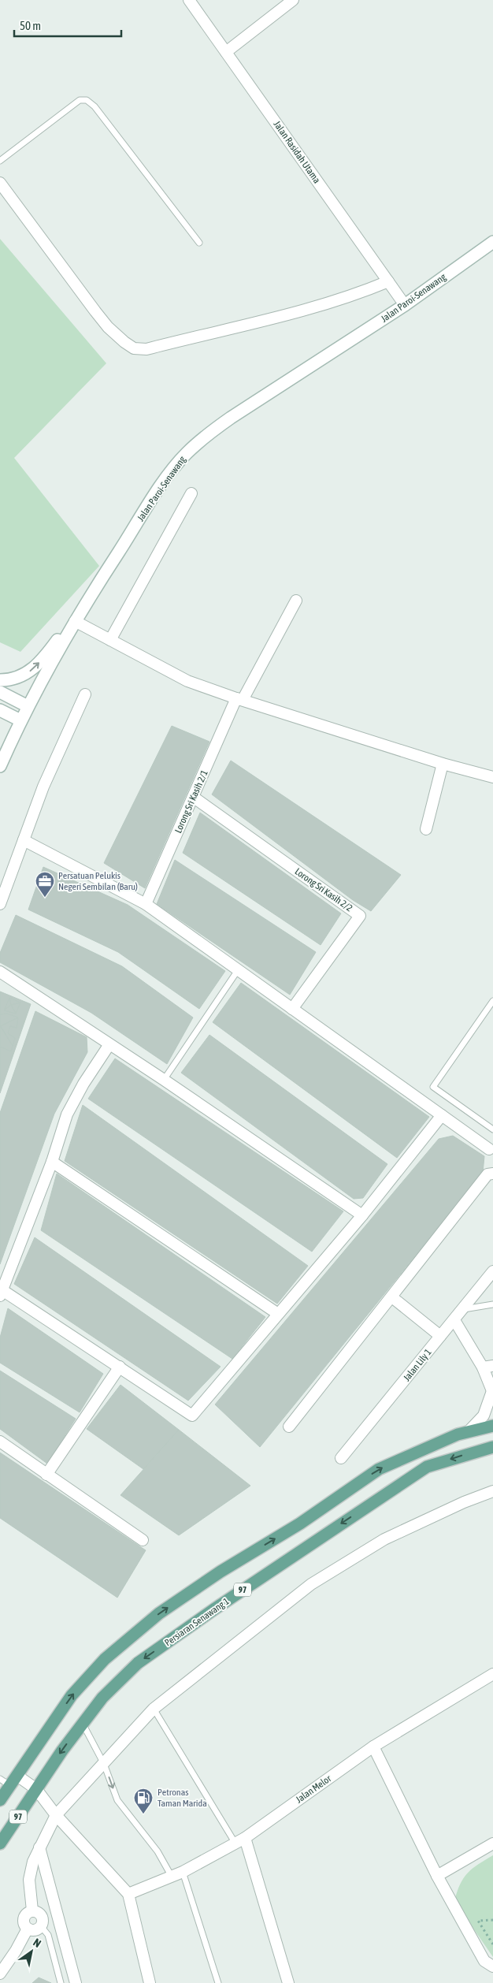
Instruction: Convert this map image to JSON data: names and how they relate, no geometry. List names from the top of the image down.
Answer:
{
  "streets": {
    "main road": ["Jalan Paroi-Senawang", "97", "Persiaran Senawang 1"],
    "street": [
      "Jalan Rasidah Utama",
      "Lorong Sri Kasih 2/1",
      "Lorong Sri Kasih 2/2",
      "Jalan Lily 1",
      "Jalan Melor"
    ]
  },
  "crossings": [
    ["Jalan Rasidah Utama", "Jalan Paroi-Senawang"],
    ["Lorong Sri Kasih 2/1", "Lorong Sri Kasih 2/2"]
  ],
  "places": {
    "office": ["Persatuan Pelukis Negeri Sembilan (Baru)"],
    "fuel station": ["Petronas Taman Marida"]
  },
  "scale_bar": "50 m",
  "north": "top right"
}
